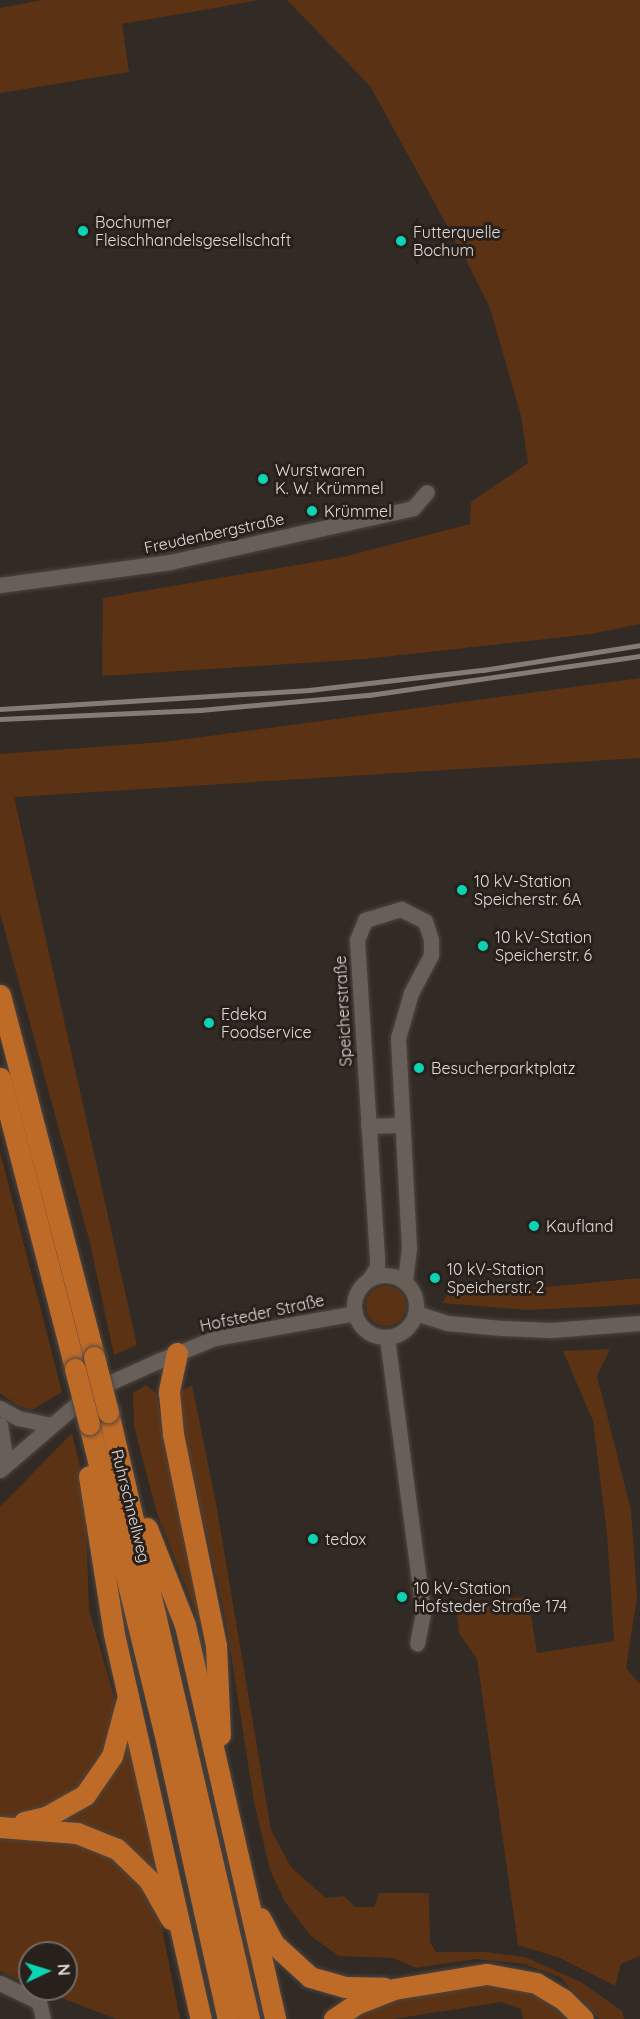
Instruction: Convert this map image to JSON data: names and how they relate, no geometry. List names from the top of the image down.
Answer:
{
  "streets": {
    "highway": ["Ruhrschnellweg"],
    "street": ["Freudenbergstraße", "Speicherstraße", "Hofsteder Straße"]
  },
  "crossings": [
    ["Speicherstraße", "Hofsteder Straße"]
  ],
  "places": [
    "Bochumer Fleischhandelsgesellschaft",
    "Futterquelle Bochum",
    "Wurstwaren K. W. Krümmel",
    "Krümmel",
    "10 kV-Station Speicherstr. 6A",
    "10 kV-Station Speicherstr. 6",
    "Edeka Foodservice",
    "Besucherparktplatz",
    "Kaufland",
    "10 kV-Station Speicherstr. 2",
    "tedox",
    "10 kV-Station Hofsteder Straße 174"
  ],
  "north": "right"
}
